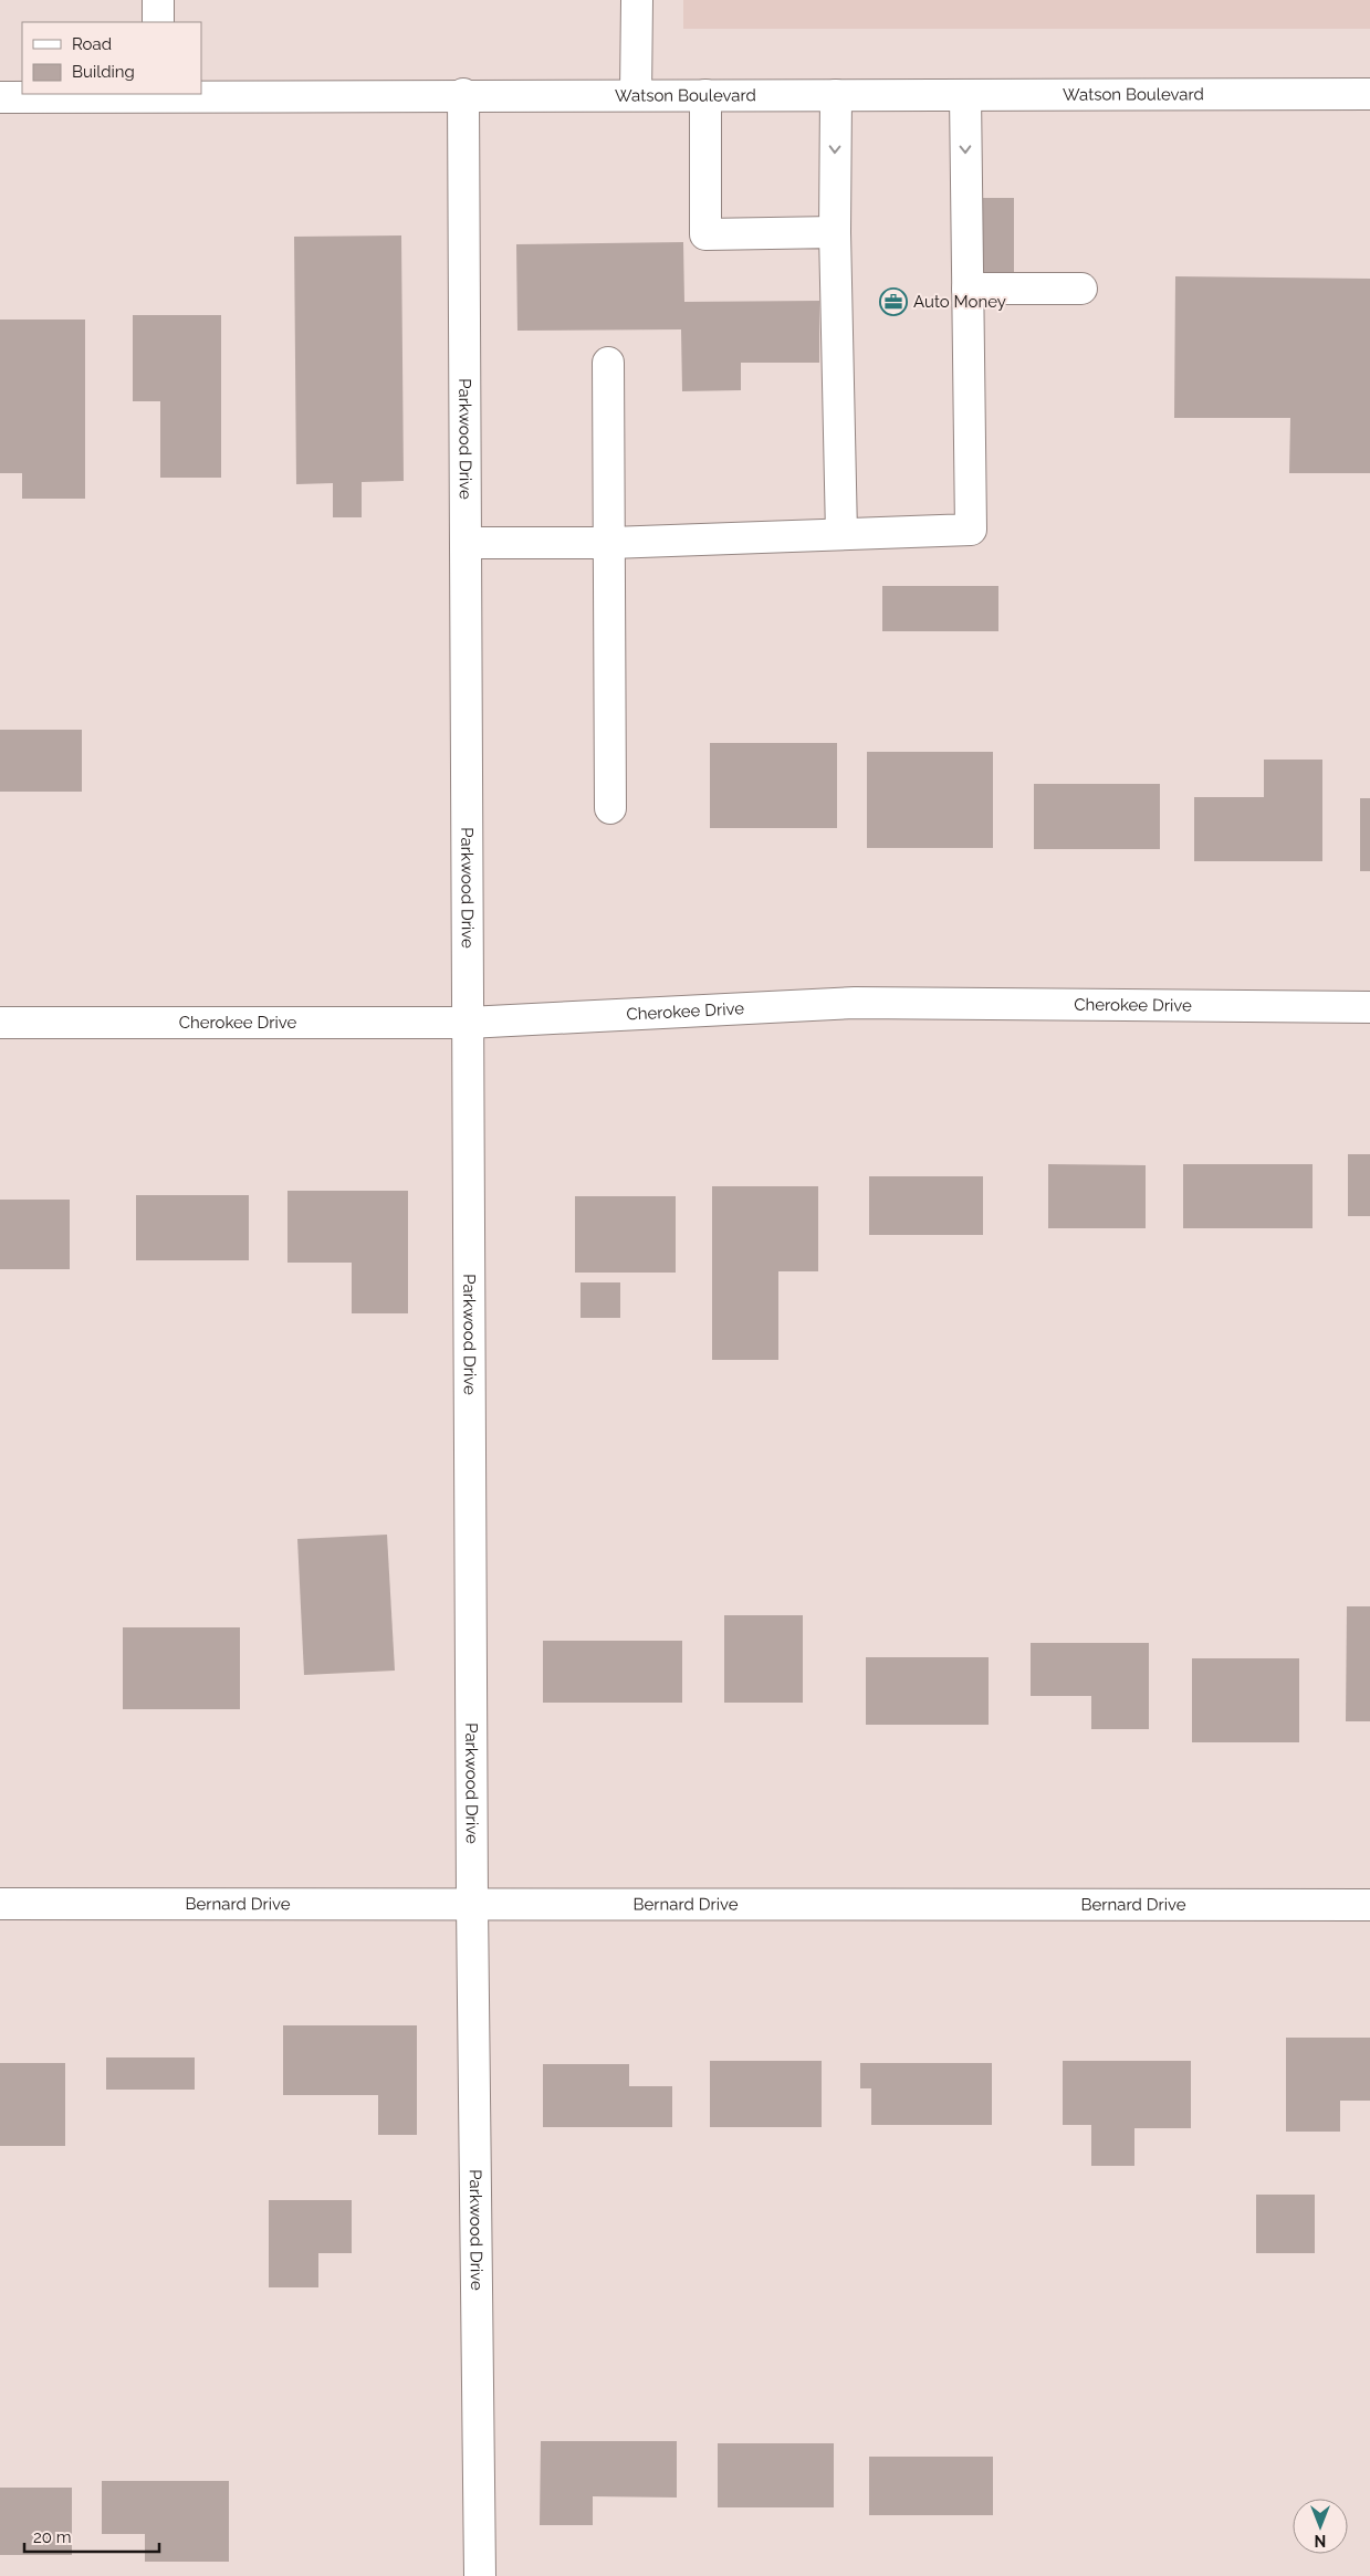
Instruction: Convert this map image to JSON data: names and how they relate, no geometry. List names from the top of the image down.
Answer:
{
  "streets": {
    "street": [
      "Watson Boulevard",
      "Parkwood Drive",
      "Cherokee Drive",
      "Bernard Drive"
    ]
  },
  "crossings": [
    ["Watson Boulevard", "Parkwood Drive"],
    ["Parkwood Drive", "Cherokee Drive"],
    ["Parkwood Drive", "Bernard Drive"]
  ],
  "places": {
    "office": ["Auto Money"]
  },
  "legend": ["Road", "Building"],
  "scale_bar": "20 m",
  "north": "bottom"
}
